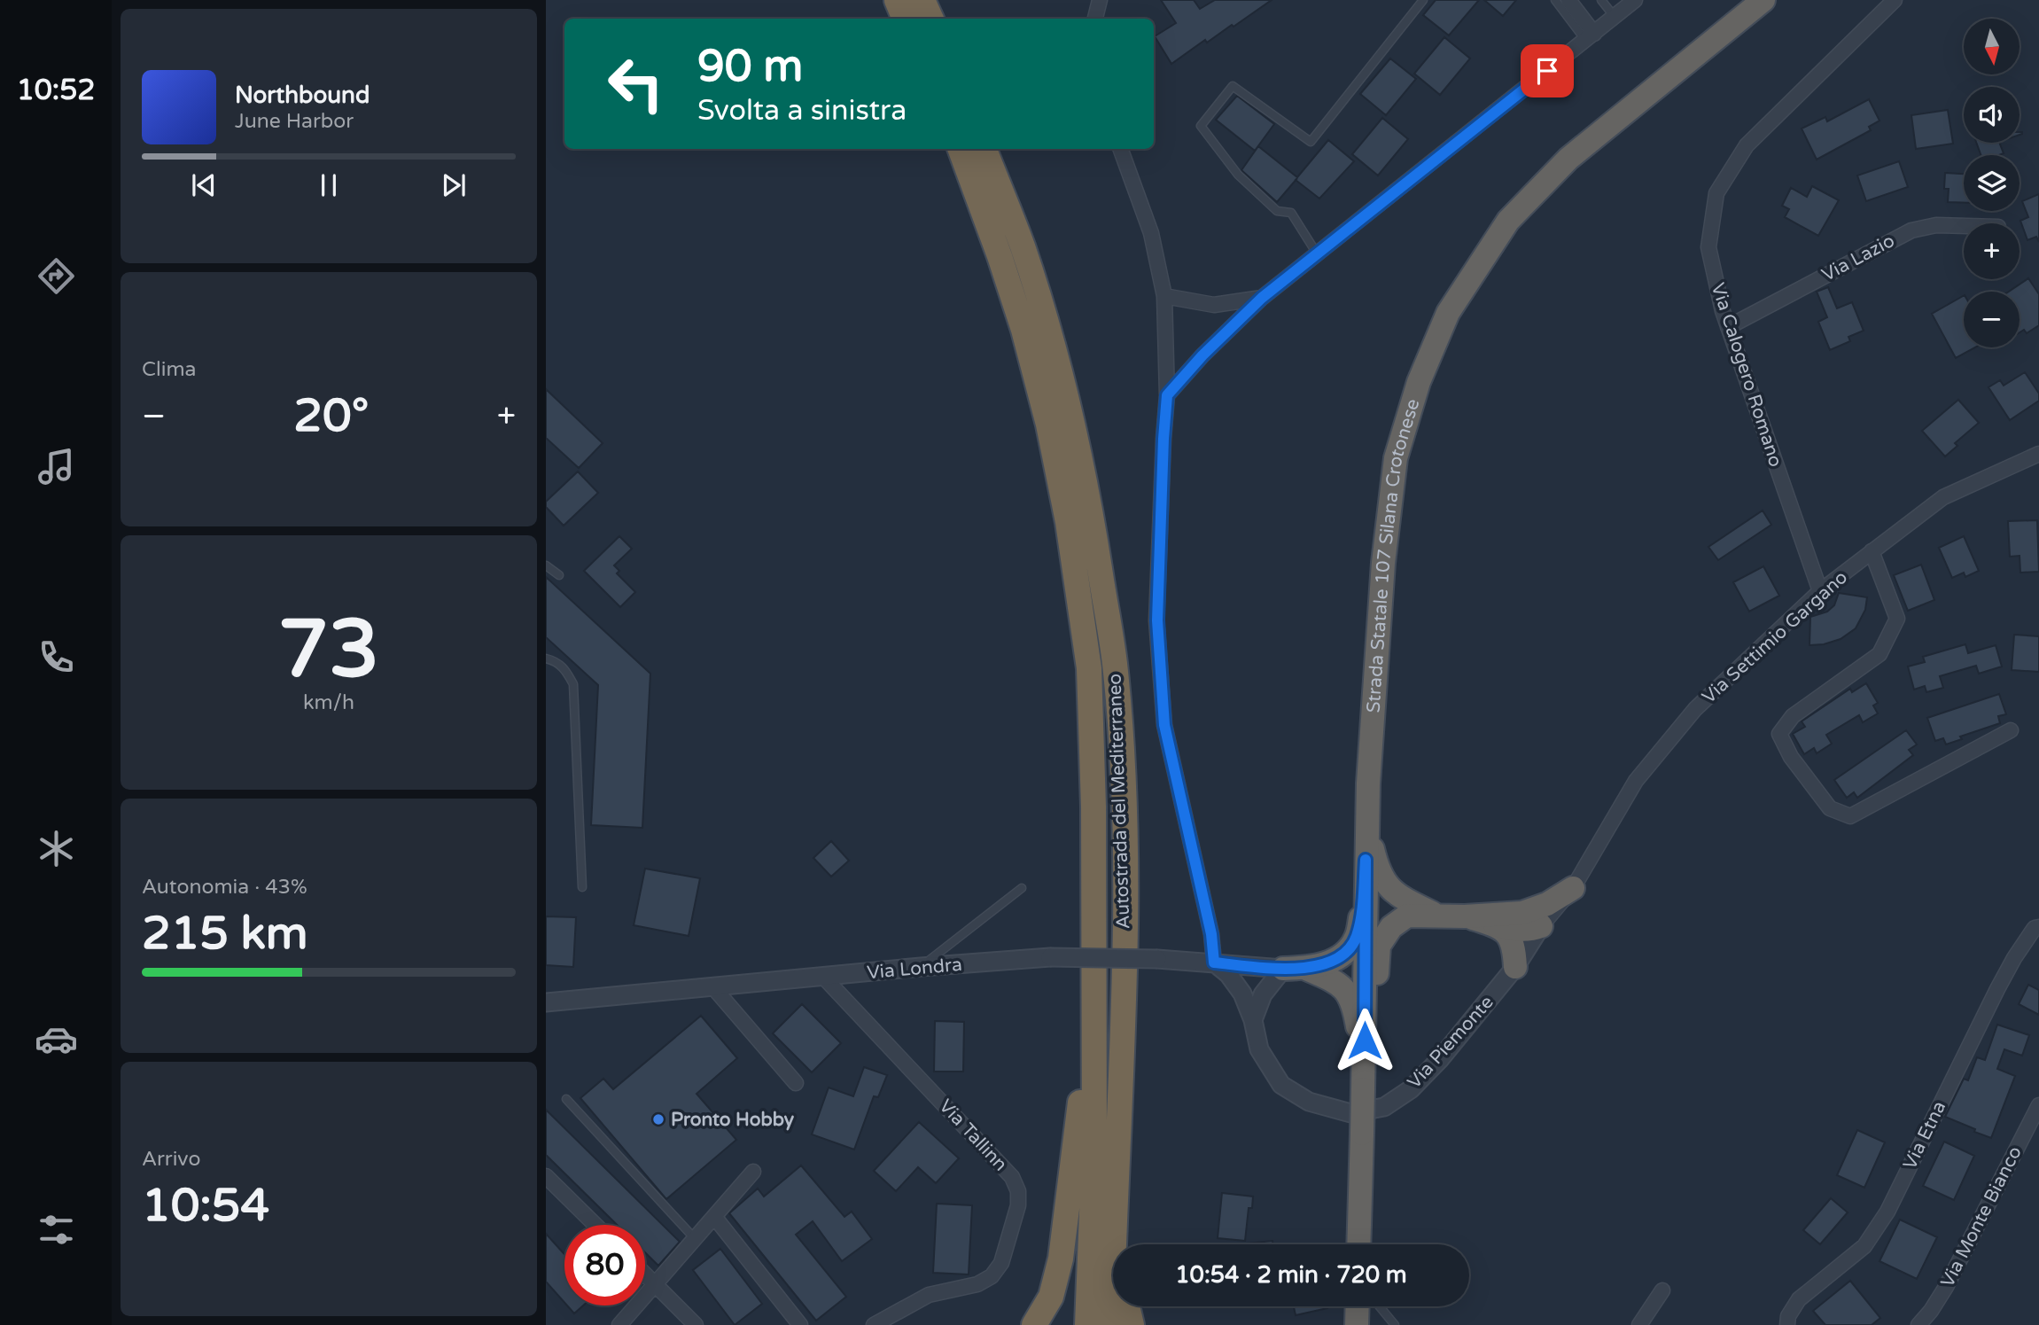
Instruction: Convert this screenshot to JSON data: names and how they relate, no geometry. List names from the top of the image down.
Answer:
{
  "streets": {
    "highway": ["Strada Statale 107 Silana Crotonese", "Autostrada del Mediterraneo"],
    "street": [
      "Via Lazio",
      "Via Calogero Romano",
      "Via Settimio Gargano",
      "Via Londra",
      "Via Piemonte",
      "Via Tallinn",
      "Via Etna",
      "Via Monte Bianco"
    ]
  },
  "crossings": [
    ["Via Lazio", "Via Calogero Romano"],
    ["Via Calogero Romano", "Via Settimio Gargano"],
    ["Via Londra", "Via Piemonte"],
    ["Via Londra", "Via Tallinn"]
  ],
  "places": ["Pronto Hobby"],
  "north": "bottom",
  "page": {
    "tabs": "10:52",
    "map_buttons": ["+", "−"],
    "turn": ["90 m", "Svolta a sinistra"],
    "song": ["Northbound", "June Harbor"],
    "tile": [
      "Clima",
      ["73", "km/h"],
      ["Autonomia · 43%", "215 km"],
      ["Arrivo", "10:54"]
    ],
    "heat": ["−", "20°", "+"],
    "limit": "80",
    "trip": "10:54 · 2 min · 720 m"
  }
}
